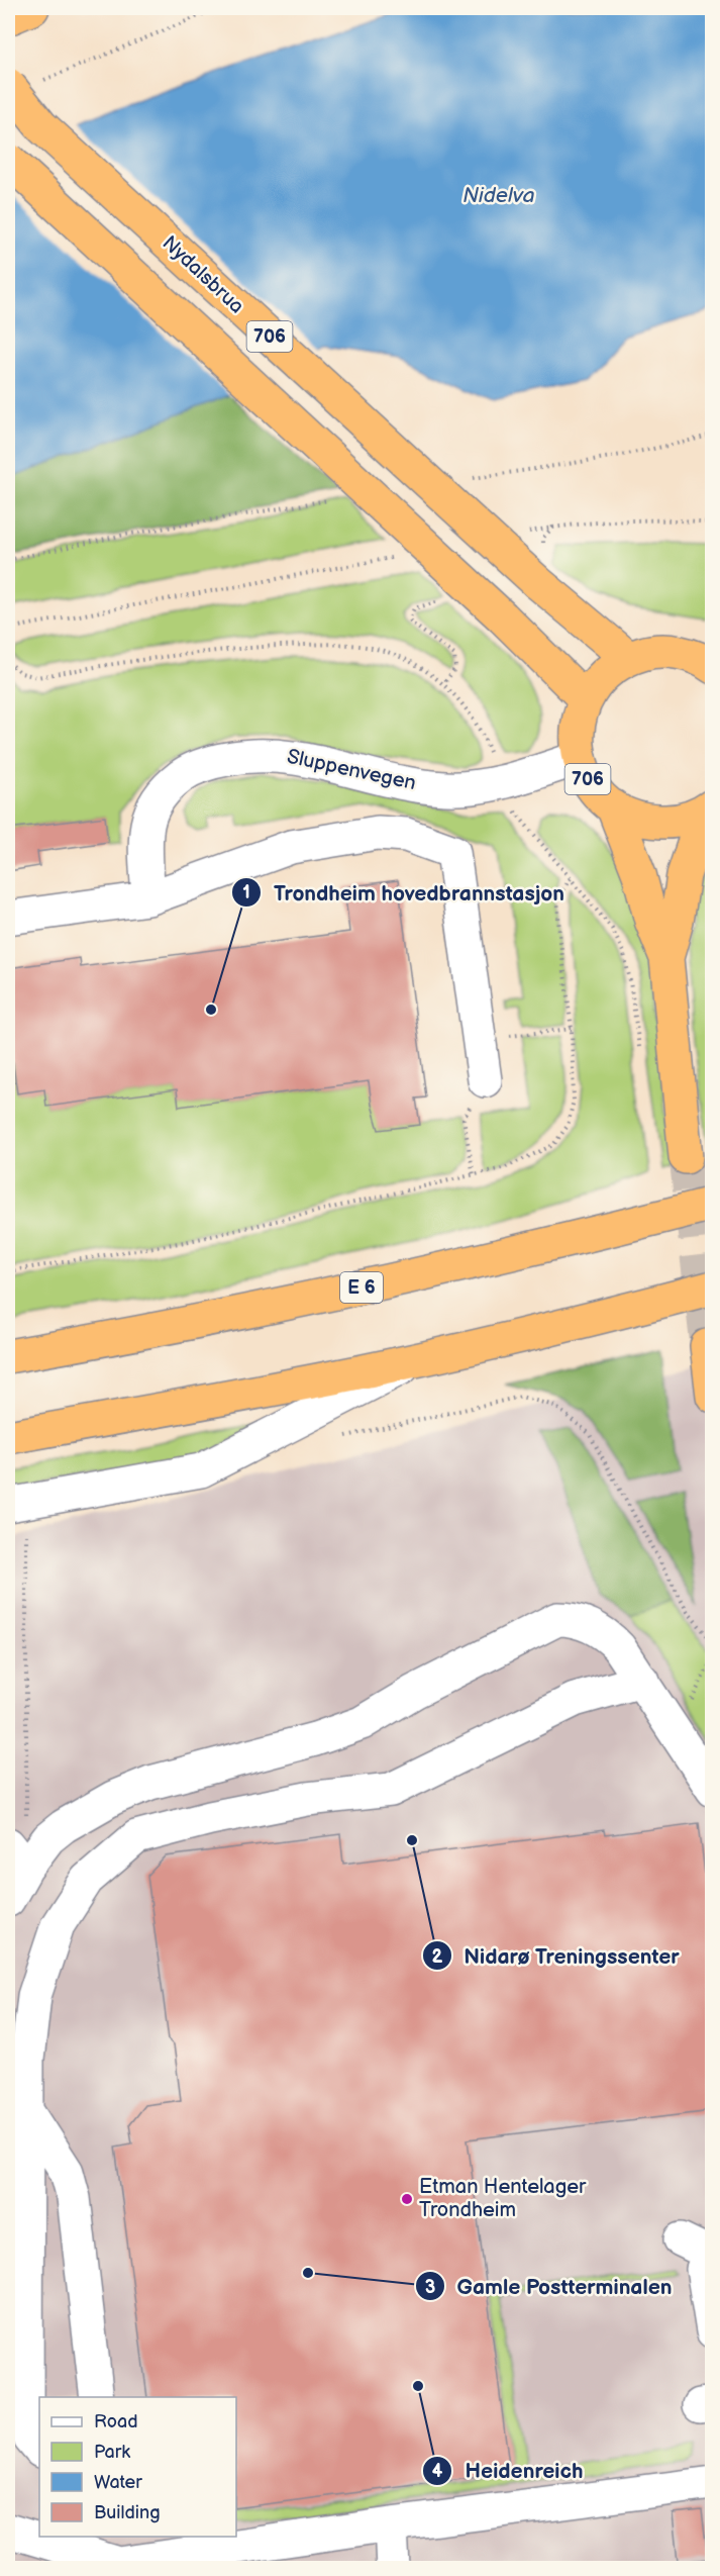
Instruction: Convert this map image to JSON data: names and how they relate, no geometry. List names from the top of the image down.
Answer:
{
  "streets": {
    "highway": ["Nydalsbrua", "706", "E 6"],
    "lane": ["Sluppenvegen"]
  },
  "crossings": [
    ["Nydalsbrua", "706"],
    ["706", "Sluppenvegen"]
  ],
  "water": ["Nidelva"],
  "places": [
    "Trondheim hovedbrannstasjon",
    "Nidarø Treningssenter",
    "Etman Hentelager Trondheim",
    "Gamle Postterminalen",
    "Heidenreich"
  ],
  "legend": [
    "Road",
    "Park",
    "Water",
    "Building"
  ]
}
